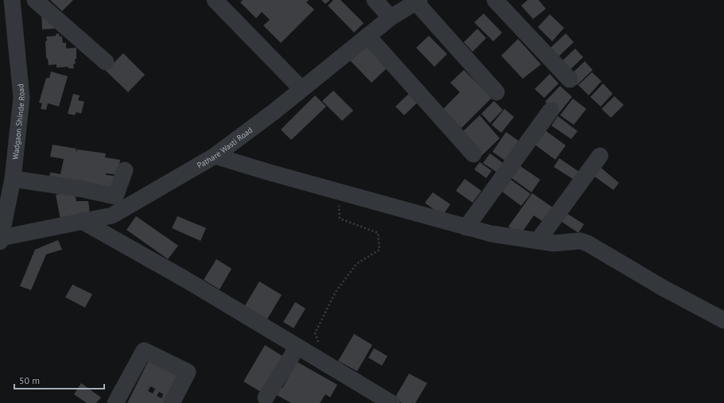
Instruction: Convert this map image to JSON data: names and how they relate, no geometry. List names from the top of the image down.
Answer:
{
  "streets": {
    "street": ["Wadgaon Shinde Road", "Pathare Wasti Road"]
  },
  "crossings": [
    ["Wadgaon Shinde Road", "Pathare Wasti Road"]
  ],
  "scale_bar": "50 m"
}
